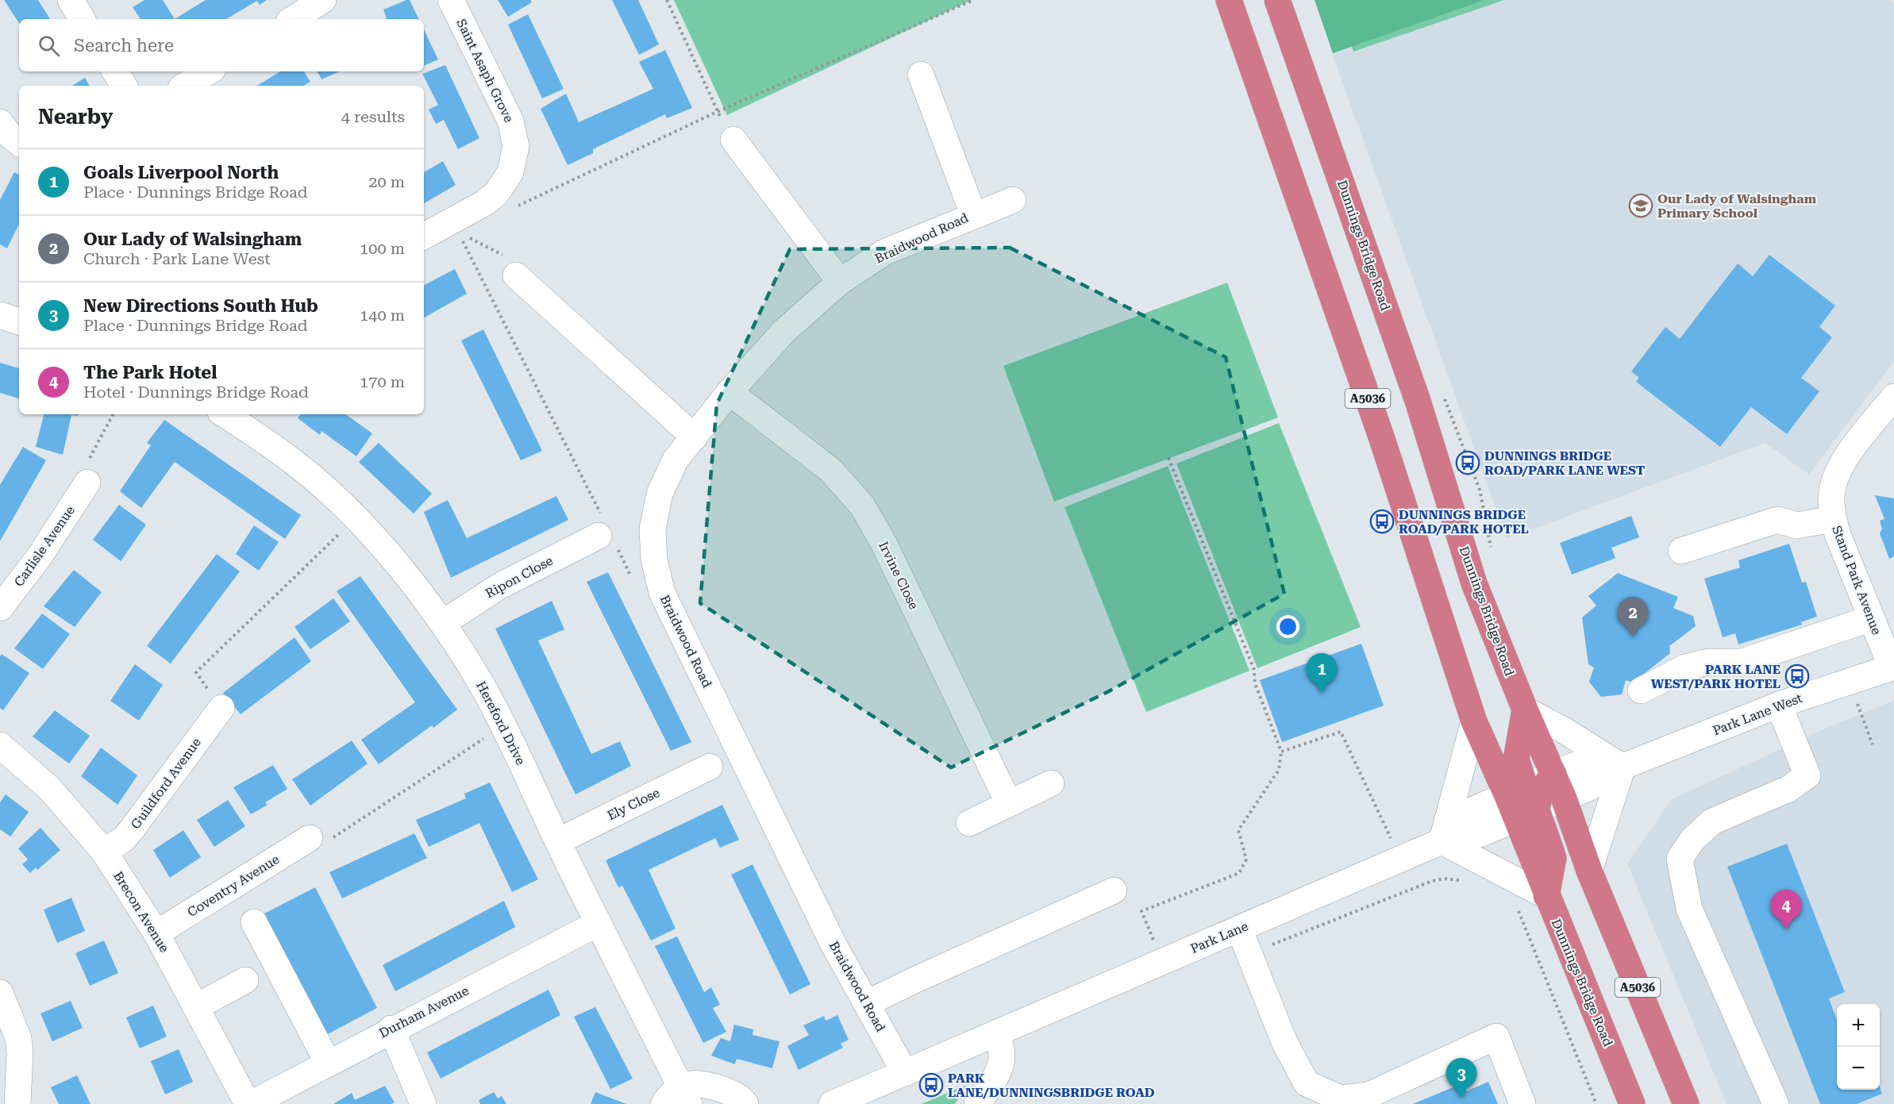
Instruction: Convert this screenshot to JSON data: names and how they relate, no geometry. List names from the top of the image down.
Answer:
{
  "streets": {
    "highway": ["Dunnings Bridge Road", "A5036"],
    "street": [
      "Saint Asaph Grove",
      "Braidwood Road",
      "Carlisle Avenue",
      "Irvine Close",
      "Ripon Close",
      "Stand Park Avenue",
      "Park Lane West",
      "Hereford Drive",
      "Guildford Avenue",
      "Ely Close",
      "Coventry Avenue",
      "Brecon Avenue",
      "Park Lane",
      "Durham Avenue"
    ]
  },
  "crossings": [
    ["Braidwood Road", "Irvine Close"],
    ["Braidwood Road", "Park Lane"],
    ["Dunnings Bridge Road", "Park Lane West"],
    ["Dunnings Bridge Road", "Park Lane"],
    ["Ripon Close", "Hereford Drive"],
    ["Stand Park Avenue", "Park Lane West"],
    ["Park Lane West", "Park Lane"],
    ["Hereford Drive", "Ely Close"],
    ["Hereford Drive", "Durham Avenue"],
    ["Guildford Avenue", "Brecon Avenue"],
    ["Coventry Avenue", "Brecon Avenue"],
    ["Brecon Avenue", "Durham Avenue"]
  ],
  "places": {
    "school or university": ["Our Lady of Walsingham Primary School"],
    "bus stop": [
      "DUNNINGS BRIDGE ROAD/PARK LANE WEST",
      "DUNNINGS BRIDGE ROAD/PARK HOTEL",
      "PARK LANE WEST/PARK HOTEL",
      "PARK LANE/DUNNINGSBRIDGE ROAD"
    ]
  },
  "page": {
    "search": "Search here",
    "heading": ["Nearby", "4 results"],
    "list": [
      {
        "mark": "1",
        "name": "Goals Liverpool North",
        "note": "Place · Dunnings Bridge Road",
        "value": "20 m"
      },
      {
        "mark": "2",
        "name": "Our Lady of Walsingham",
        "note": "Church · Park Lane West",
        "value": "100 m"
      },
      {
        "mark": "3",
        "name": "New Directions South Hub",
        "note": "Place · Dunnings Bridge Road",
        "value": "140 m"
      },
      {
        "mark": "4",
        "name": "The Park Hotel",
        "note": "Hotel · Dunnings Bridge Road",
        "value": "170 m"
      }
    ],
    "pins": [
      "2",
      "1",
      "4",
      "3"
    ],
    "map_buttons": ["+", "−"]
  }
}
